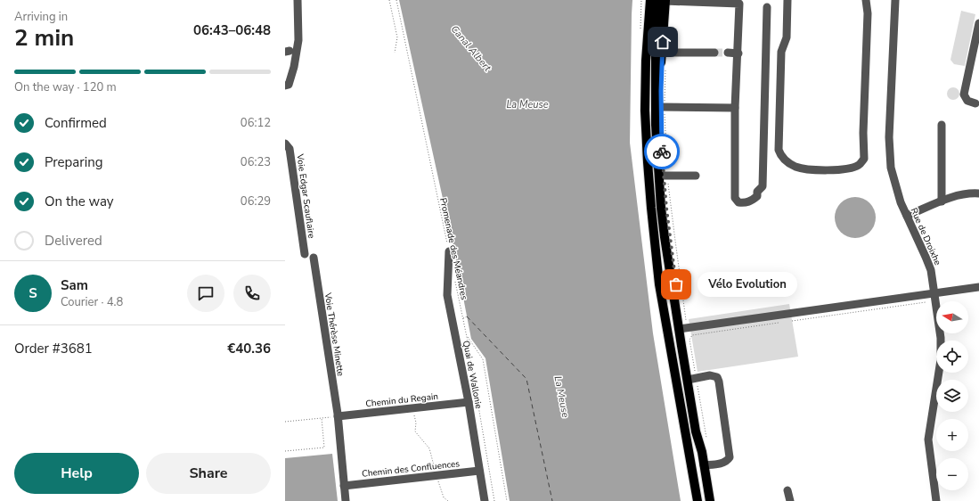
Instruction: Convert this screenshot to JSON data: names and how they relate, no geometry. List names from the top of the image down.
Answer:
{
  "streets": {
    "street": [
      "Voie Edgar Scauflaire",
      "Rue de Droixhe",
      "Voie Thérèse Minette",
      "Quai de Wallonie",
      "Chemin du Regain",
      "Chemin des Confluences"
    ],
    "path": ["Promenade des Méandres"]
  },
  "crossings": [
    ["Promenade des Méandres", "Quai de Wallonie"],
    ["Voie Thérèse Minette", "Chemin du Regain"],
    ["Voie Thérèse Minette", "Chemin des Confluences"],
    ["Quai de Wallonie", "Chemin du Regain"],
    ["Quai de Wallonie", "Chemin des Confluences"]
  ],
  "water": ["Canal Albert", "La Meuse"],
  "places": ["Vélo Evolution"],
  "north": "left",
  "page": {
    "heading": ["2 min", "Arriving in", "06:43–06:48"],
    "panel": [
      "Sam",
      "Courier · 4.8",
      "Order #3681",
      "€40.36"
    ],
    "bar": "On the way · 120 m",
    "list": [
      ["Confirmed", "06:12"],
      ["Preparing", "06:23"],
      ["On the way", "06:29"],
      "Delivered"
    ],
    "bubble": "Vélo Evolution",
    "round": "S",
    "map_buttons": ["+", "−"],
    "buttons": ["Help", "Share"]
  }
}
